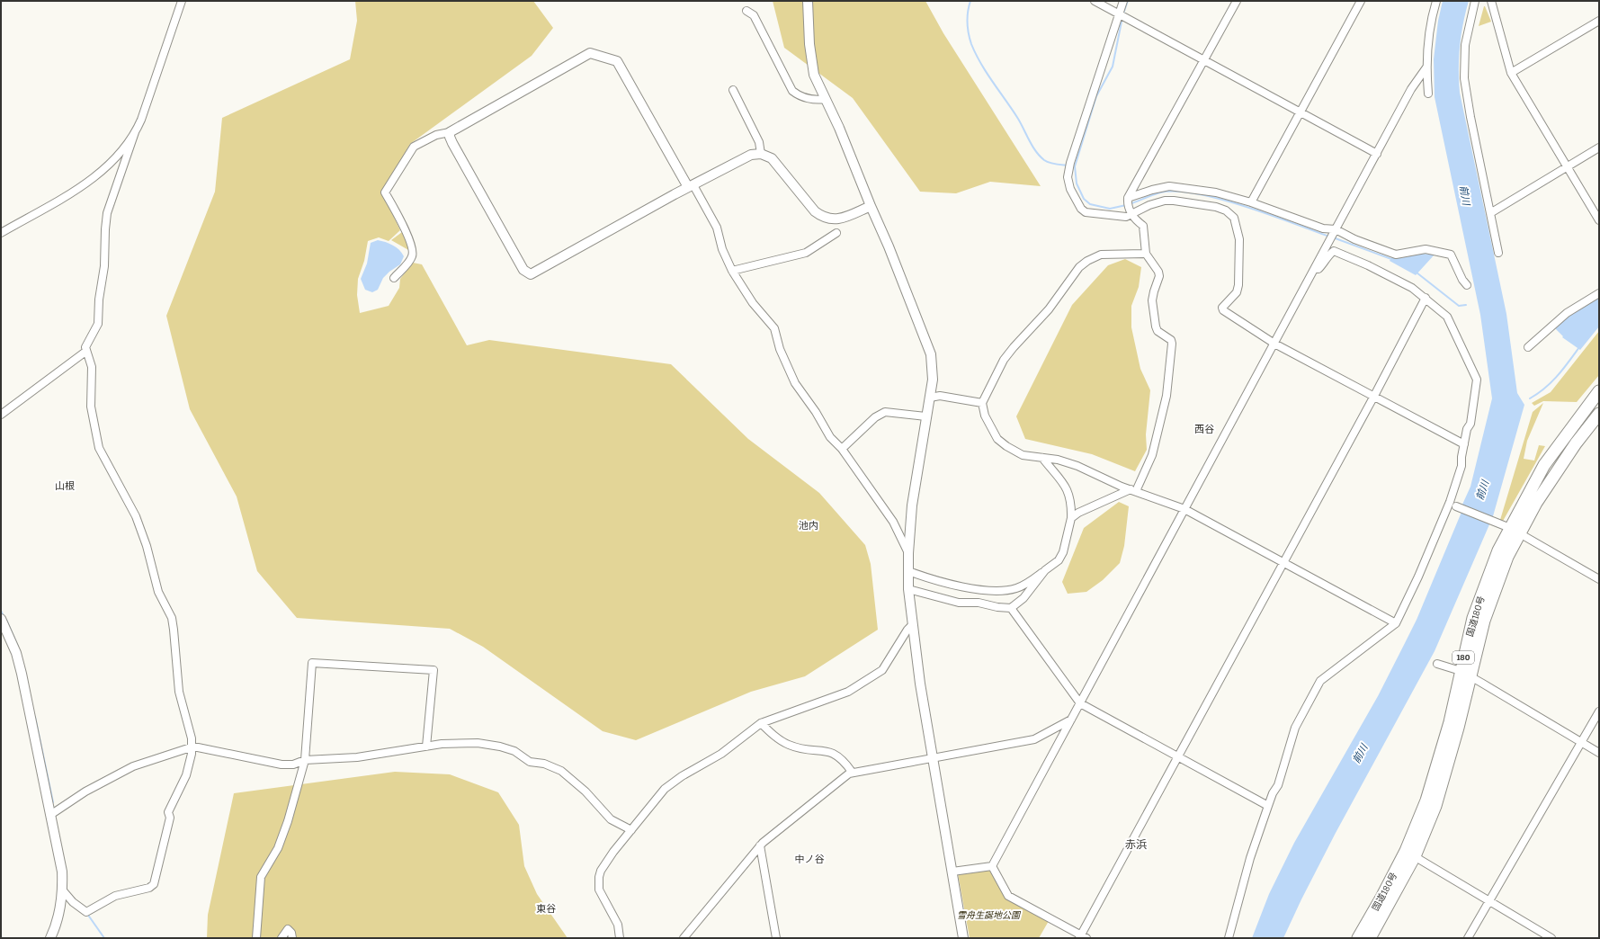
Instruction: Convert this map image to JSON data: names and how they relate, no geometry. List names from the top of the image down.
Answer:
{
  "streets": {
    "highway": ["国道180号", "180"]
  },
  "districts": [
    "西谷",
    "山根",
    "池内",
    "赤浜",
    "中ノ谷",
    "東谷"
  ],
  "water": ["前川"],
  "parks": ["雪舟生誕地公園"]
}
